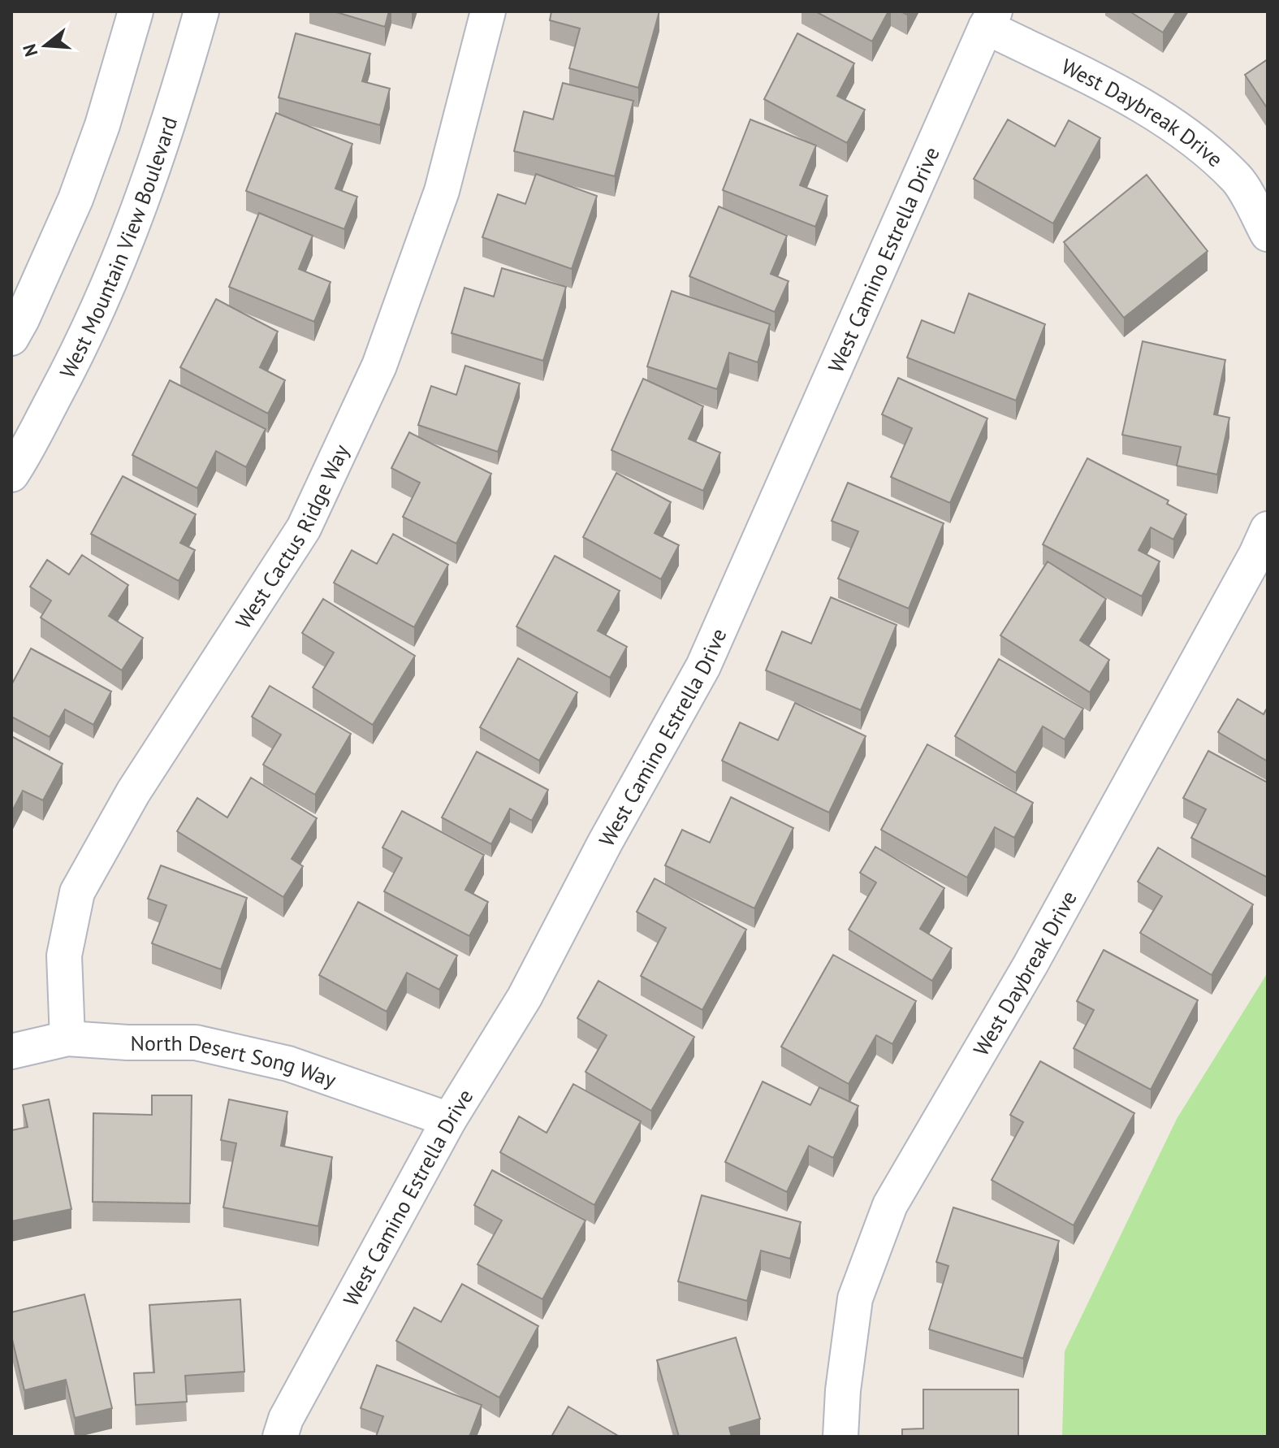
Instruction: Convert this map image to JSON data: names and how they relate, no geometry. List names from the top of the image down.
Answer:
{
  "streets": {
    "street": [
      "West Daybreak Drive",
      "West Mountain View Boulevard",
      "West Camino Estrella Drive",
      "West Cactus Ridge Way",
      "North Desert Song Way"
    ]
  },
  "crossings": [
    ["West Daybreak Drive", "West Camino Estrella Drive"],
    ["West Camino Estrella Drive", "North Desert Song Way"],
    ["West Cactus Ridge Way", "North Desert Song Way"]
  ],
  "north": "left"
}
